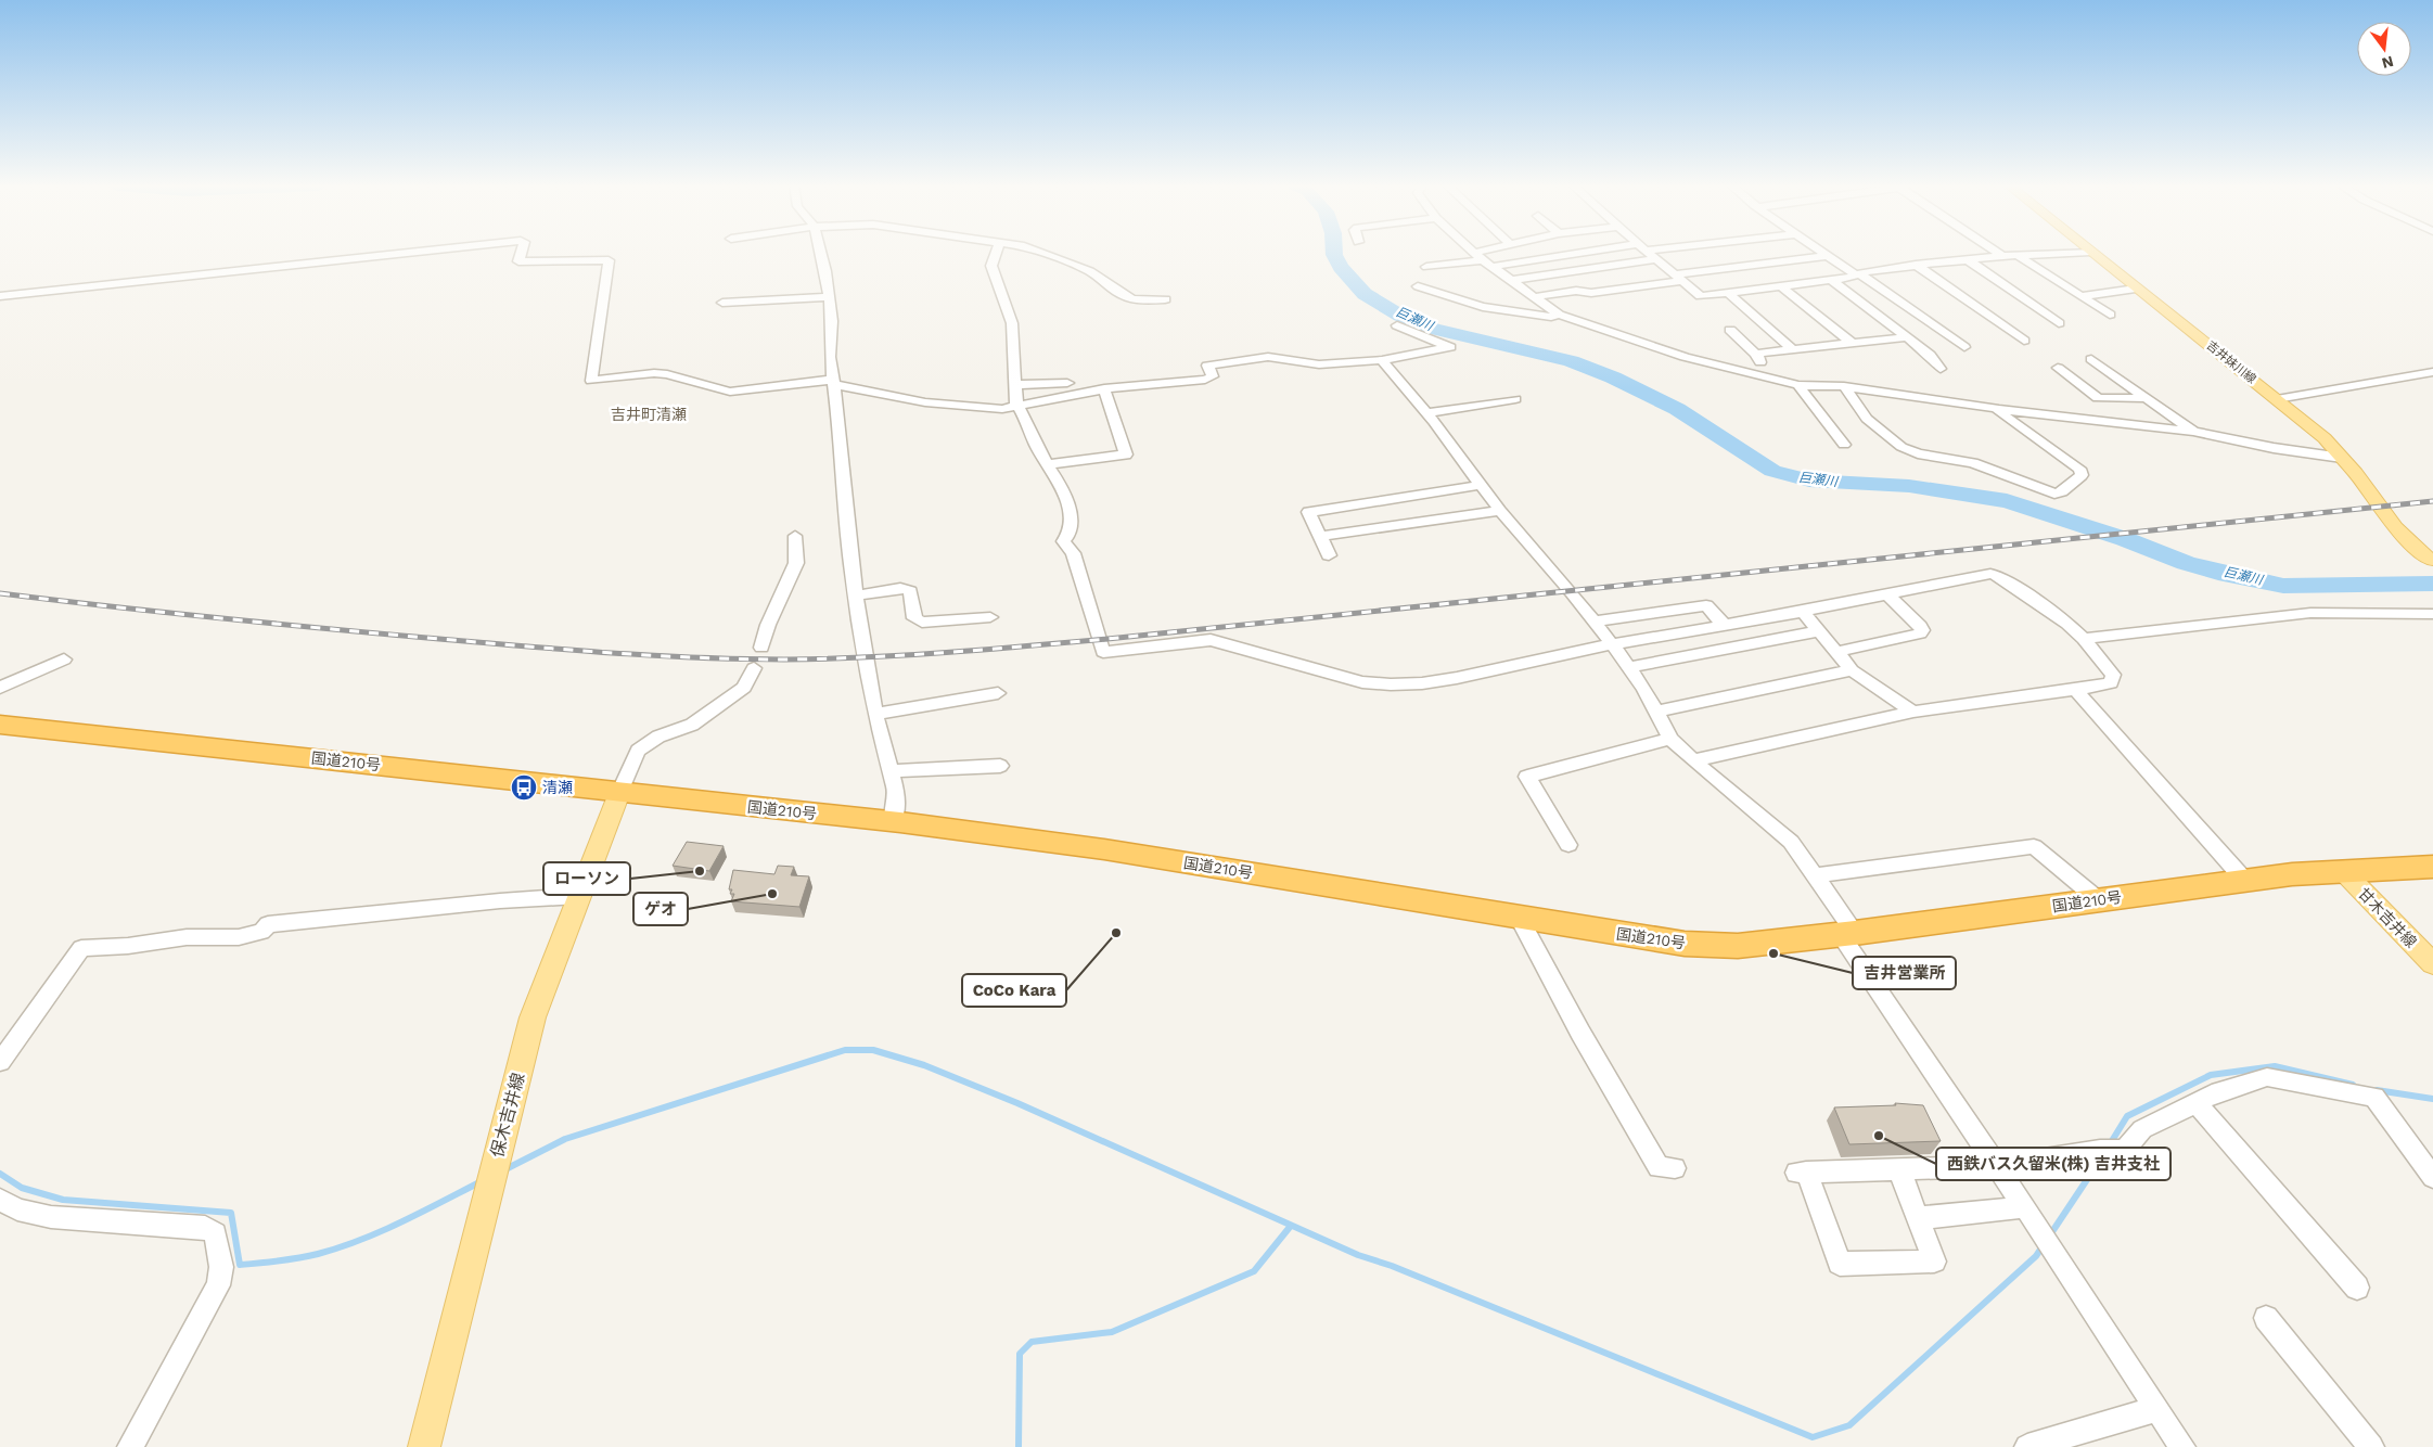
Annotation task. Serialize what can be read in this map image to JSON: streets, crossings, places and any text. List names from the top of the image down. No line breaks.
{"streets":{"highway":["国道210号"],"main road":["吉井妹川線","甘木吉井線","保木吉井線"]},"crossings":[["国道210号","甘木吉井線"],["国道210号","保木吉井線"]],"districts":["吉井町清瀬"],"water":["巨瀬川"],"places":{"bus stop":["清瀬"],"other":["ローソン","ゲオ","CoCo Kara","吉井営業所","西鉄バス久留米(株) 吉井支社"]},"north":"bottom"}
